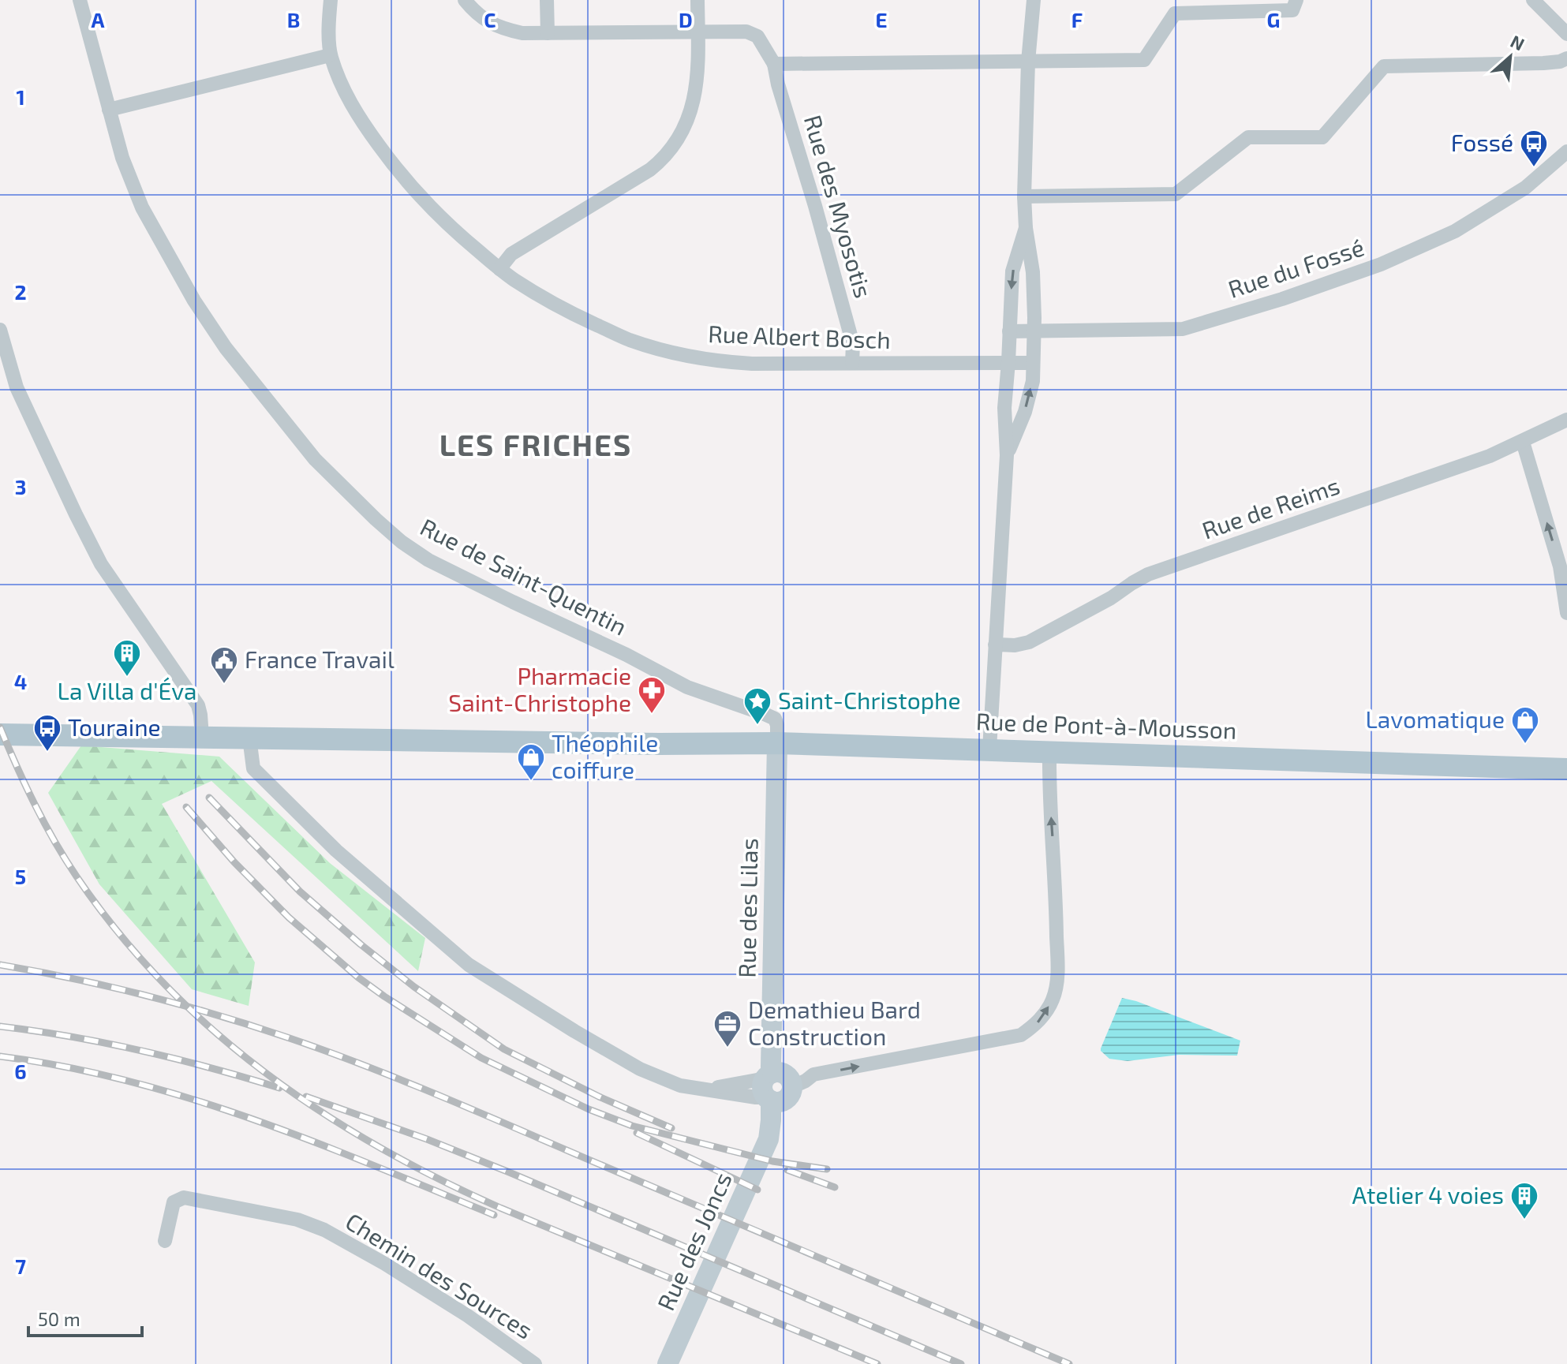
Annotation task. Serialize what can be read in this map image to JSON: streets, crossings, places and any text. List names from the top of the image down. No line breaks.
{"streets":{"main road":["Rue de Pont-à-Mousson"],"street":["Rue des Myosotis","Rue du Fossé","Rue Albert Bosch","Rue de Reims","Rue de Saint-Quentin","Rue des Lilas","Rue des Joncs","Chemin des Sources"]},"crossings":[["Rue des Myosotis","Rue Albert Bosch"],["Rue de Saint-Quentin","Rue de Pont-à-Mousson"],["Rue de Saint-Quentin","Rue des Lilas"],["Rue de Pont-à-Mousson","Rue des Lilas"],["Rue des Lilas","Rue des Joncs"]],"districts":["LES FRICHES"],"places":{"bus stop":["Fossé","Touraine"],"building":["La Villa d'Éva","Atelier 4 voies"],"public building":["France Travail"],"pharmacy":["Pharmacie Saint-Christophe"],"place":["Saint-Christophe"],"shop":["Lavomatique","Théophile coiffure"],"office":["Demathieu Bard Construction"]},"scale_bar":"50 m","north":"top right","grid":{"columns":["A","B","C","D","E","F","G"],"rows":["1","2","3","4","5","6","7"]}}
